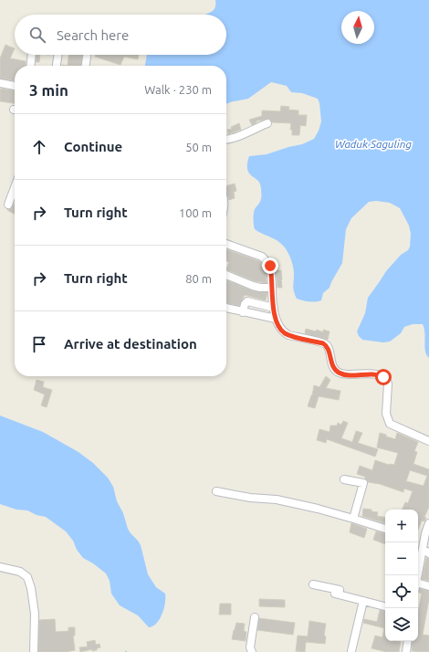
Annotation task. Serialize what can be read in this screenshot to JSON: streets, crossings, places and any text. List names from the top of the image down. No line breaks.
{"water":["Waduk Saguling"],"north":"top","page":{"search":"Search here","heading":["3 min","Walk · 230 m"],"list":[["Continue","50 m"],["Turn right","100 m"],["Turn right","80 m"],"Arrive at destination"],"map_buttons":["+","−"]}}
